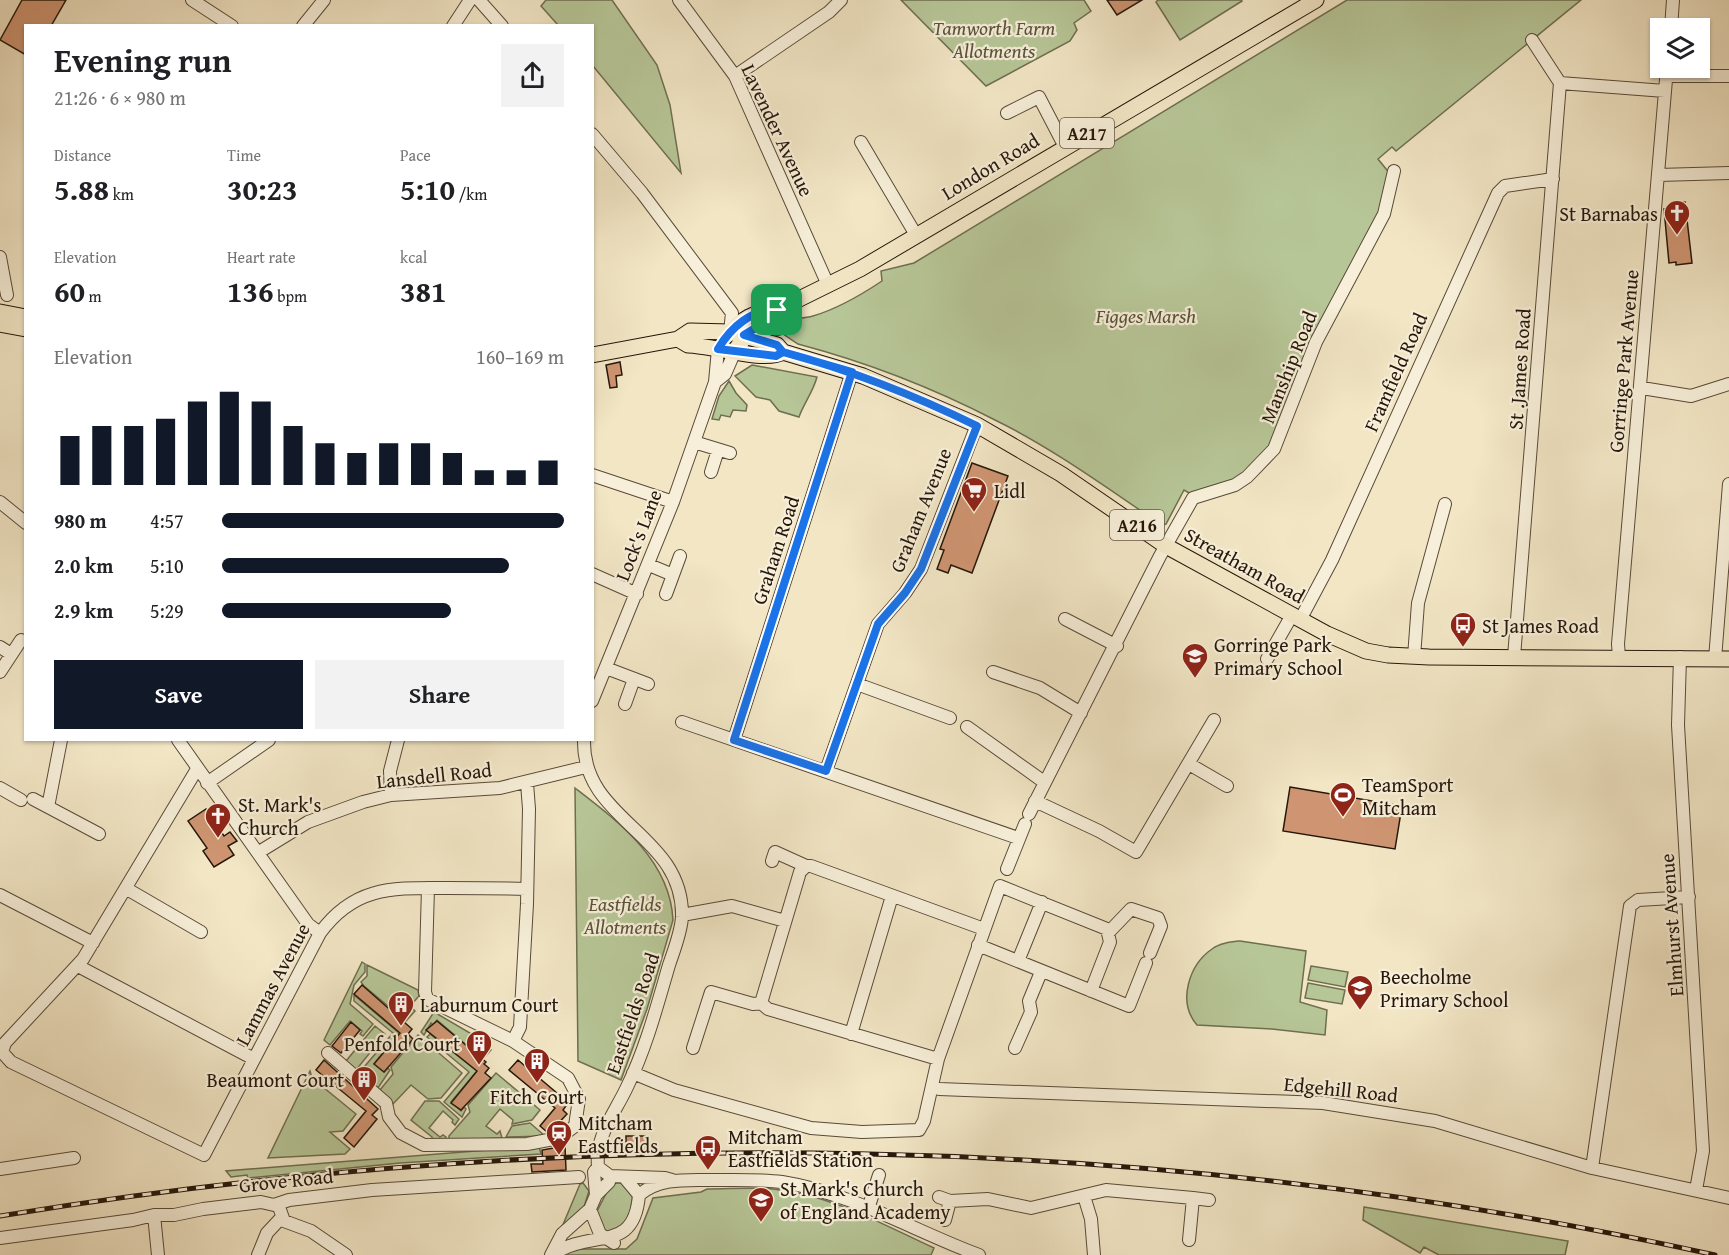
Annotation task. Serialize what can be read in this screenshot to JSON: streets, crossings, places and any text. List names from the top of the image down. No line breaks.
{"streets":{"main road":["A217","London Road","A216","Streatham Road"],"street":["Lavender Avenue","Gorringe Park Avenue","Manship Road","St .James Road","Framfield Road","Graham Avenue","Lock's Lane","Graham Road","Lansdell Road","Elmhurst Avenue","Lammas Avenue","Eastfields Road","Edgehill Road","Grove Road"]},"crossings":[["Lavender Avenue","London Road"],["London Road","Streatham Road"],["Gorringe Park Avenue","Streatham Road"],["Manship Road","Streatham Road"],["St .James Road","Framfield Road"],["St .James Road","Streatham Road"],["Framfield Road","Streatham Road"],["Graham Avenue","Streatham Road"],["Lock's Lane","Streatham Road"],["Graham Road","Streatham Road"],["Streatham Road","Elmhurst Avenue"],["Lansdell Road","Eastfields Road"],["Elmhurst Avenue","Edgehill Road"]],"parks":["Tamworth Farm Allotments","Figges Marsh","Eastfields Allotments"],"places":{"church":["St Barnabas","St. Mark's Church"],"supermarket":["Lidl"],"bus stop":["St James Road","Mitcham Eastfields Station"],"school or university":["Gorringe Park Primary School","Beecholme Primary School","St Mark's Church of England Academy"],"sports":["TeamSport Mitcham"],"building":["Laburnum Court","Penfold Court","Fitch Court","Beaumont Court"],"station":["Mitcham Eastfields"]},"page":{"heading":["Evening run","21:26 · 6 × 980 m"],"stats":[["Distance","5.88 km"],["Time","30:23"],["Pace","5:10 /km"],["Elevation","60 m"],["Heart rate","136 bpm"],["kcal","381"]],"chart":["Elevation","160–169 m"],"list":[{"name":"980 m","note":"4:57"},{"name":"2.0 km","note":"5:10"},{"name":"2.9 km","note":"5:29"}],"buttons":["Save","Share"]}}
